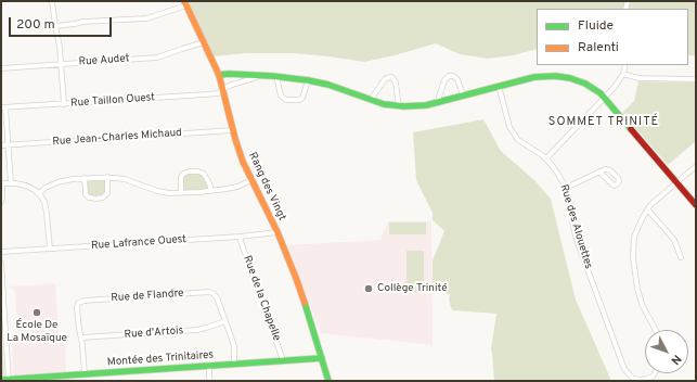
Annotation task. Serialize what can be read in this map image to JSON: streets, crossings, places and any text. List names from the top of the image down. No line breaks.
{"streets":{"street":["Rue Audet","Rue Taillon Ouest","Rue Jean-Charles Michaud","Rang des Vingt","Rue des Alouettes","Rue Lafrance Ouest","Rue de Flandre","Rue de la Chapelle","Rue d'Artois","Montée des Trinitaires"]},"crossings":[["Rue Audet","Rang des Vingt"],["Rue Taillon Ouest","Rang des Vingt"],["Rue Jean-Charles Michaud","Rang des Vingt"],["Rang des Vingt","Rue Lafrance Ouest"],["Rang des Vingt","Montée des Trinitaires"],["Rue Lafrance Ouest","Rue de la Chapelle"],["Rue de Flandre","Rue d'Artois"],["Rue de Flandre","Montée des Trinitaires"],["Rue de la Chapelle","Montée des Trinitaires"]],"districts":["SOMMET TRINITÉ"],"places":["Collège Trinité","École De La Mosaïque"],"legend":["Fluide","Ralenti"],"scale_bar":"200 m","north":"bottom right"}
